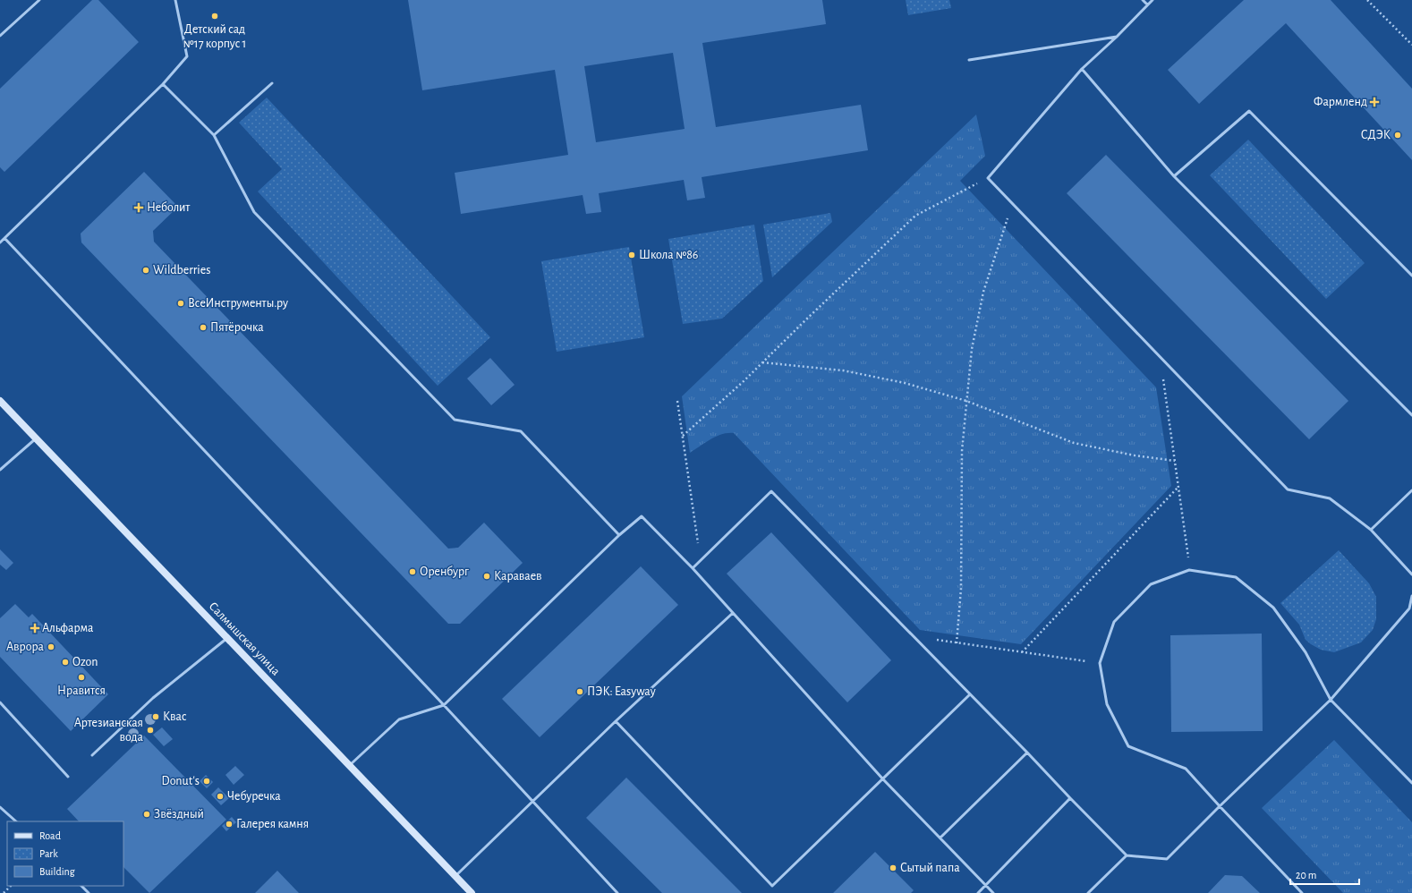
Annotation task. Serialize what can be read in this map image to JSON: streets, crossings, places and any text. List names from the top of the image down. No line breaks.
{"streets":{"main road":["Салмышская улица"]},"places":{"other":["Детский сад №17 корпус 1","СДЭК","Школа №86","Wildberries","ВсеИнструменты.ру","Пятёрочка","Оренбург","Караваев","Аврора","Ozon","Нравится","ПЭК: Easyway","Квас","Артезианская вода","Donut's","Чебуречка","Звёздный","Галерея камня","Сытый папа"],"health":["Фармленд","Неболит","Альфарма"]},"legend":["Road","Park","Building"],"scale_bar":"20 m"}
